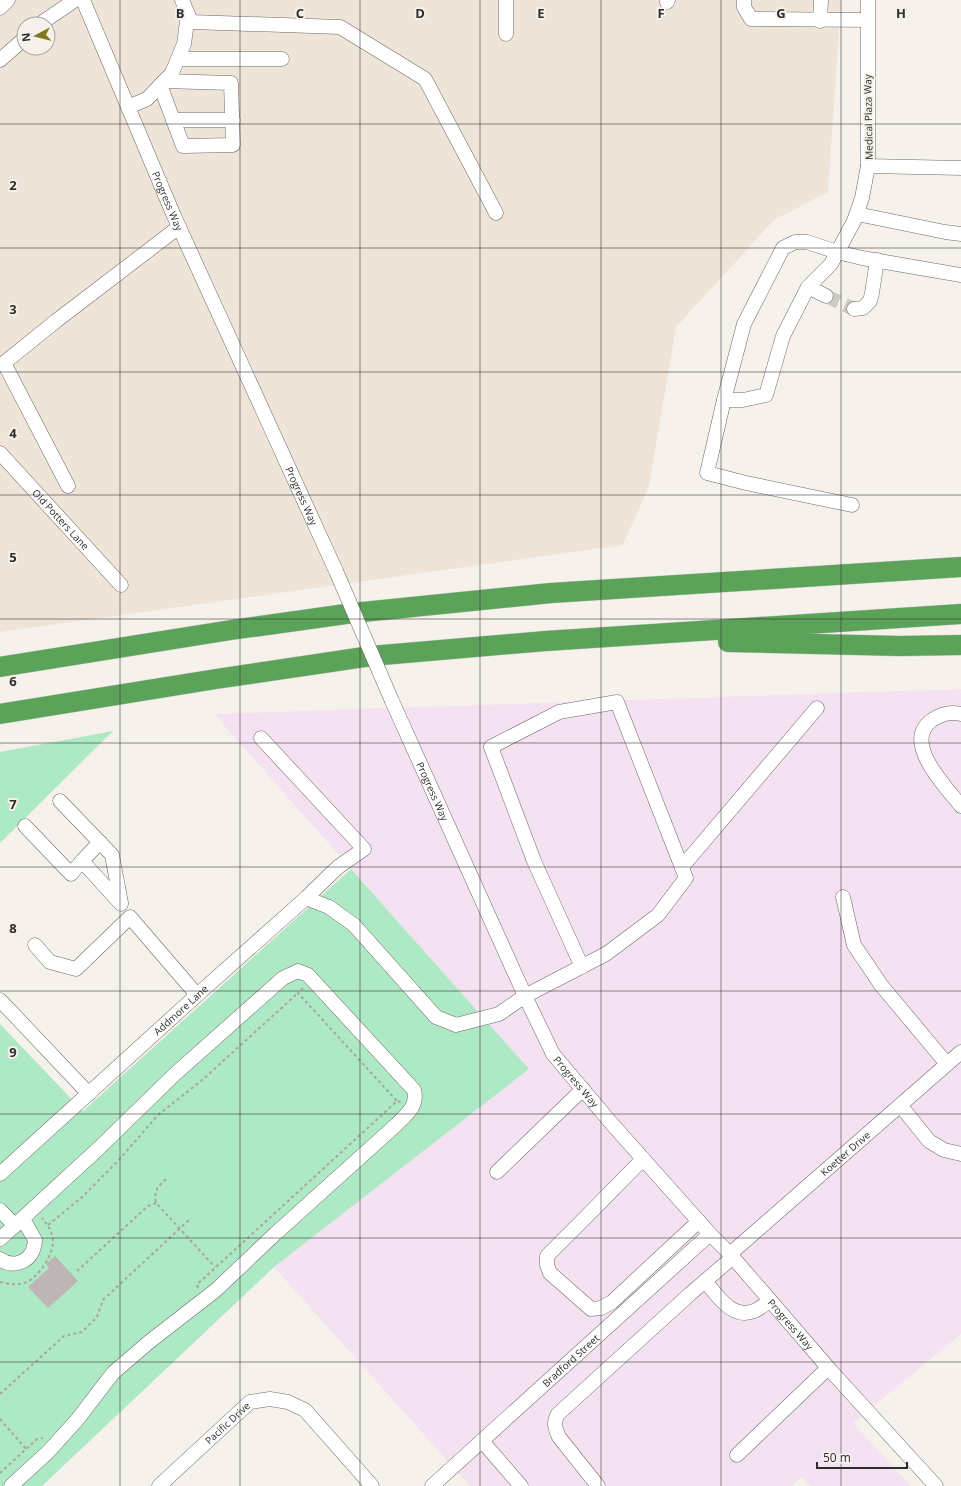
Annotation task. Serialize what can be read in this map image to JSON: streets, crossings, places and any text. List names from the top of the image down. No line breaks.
{"streets":{"street":["Medical Plaza Way","Progress Way","Old Potters Lane","Addmore Lane","Koetter Drive","Bradford Street","Pacific Drive"]},"crossings":[["Progress Way","Koetter Drive"],["Progress Way","Bradford Street"]],"scale_bar":"50 m","north":"left","grid":{"columns":["B","C","D","E","F","G","H"],"rows":["2","3","4","5","6","7","8","9"]}}
